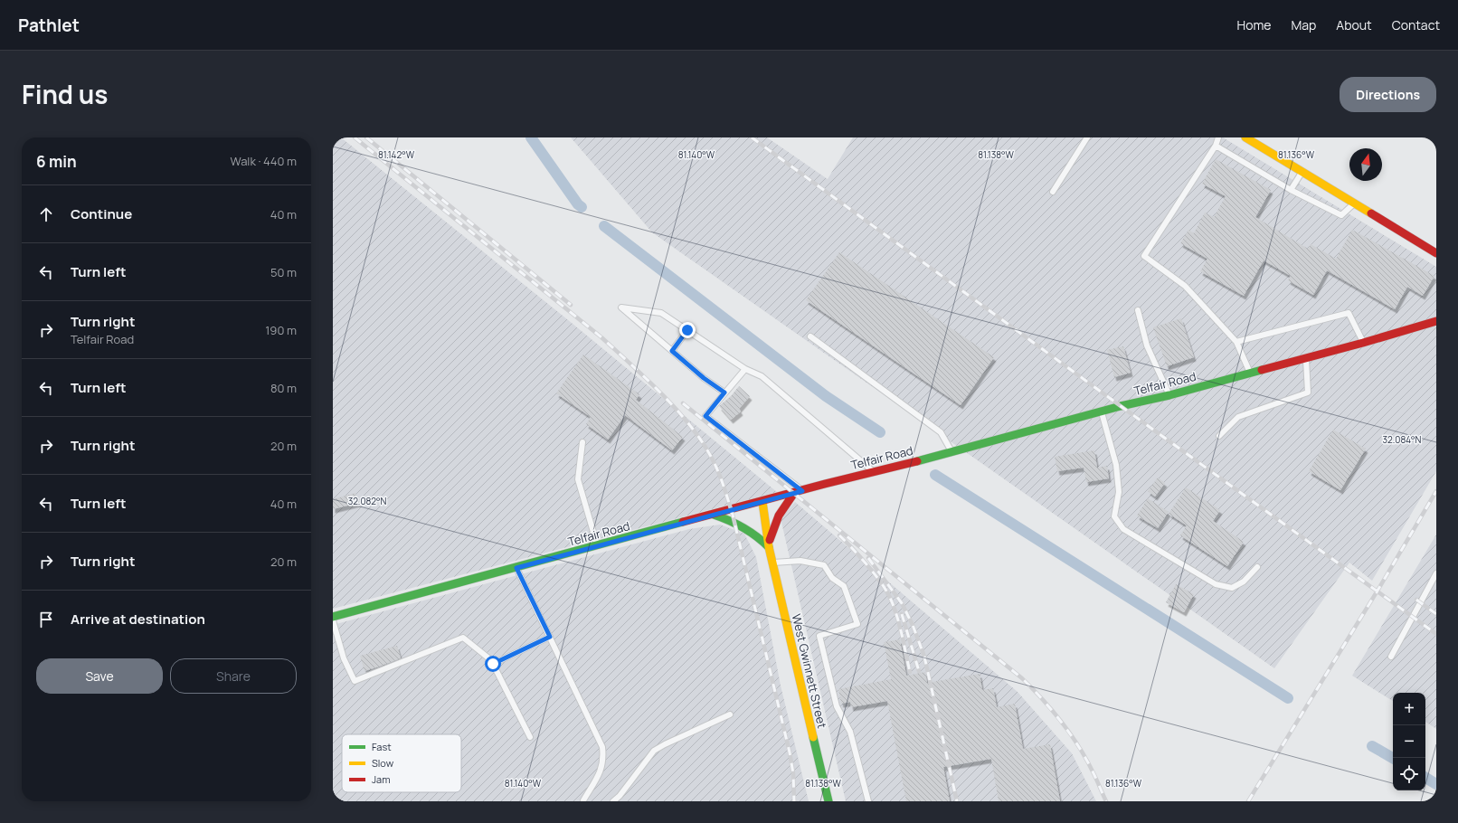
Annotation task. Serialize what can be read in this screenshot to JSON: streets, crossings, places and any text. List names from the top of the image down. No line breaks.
{"streets":{"street":["Telfair Road","West Gwinnett Street"]},"crossings":[["Telfair Road","West Gwinnett Street"]],"legend":["Fast","Slow","Jam"],"north":"top","page":{"header":"Pathlet","nav":["Home","Map","About","Contact"],"title":"Find us","buttons":["Directions",["Save","Share"]],"heading":["6 min","Walk · 440 m"],"list":[["Continue","40 m"],["Turn left","50 m"],["Turn right","Telfair Road","190 m"],["Turn left","80 m"],["Turn right","20 m"],["Turn left","40 m"],["Turn right","20 m"],"Arrive at destination"],"map_buttons":["+","−"]},"coordinates":["81.142°W","81.140°W","81.138°W","81.136°W","32.084°N","32.082°N"]}
